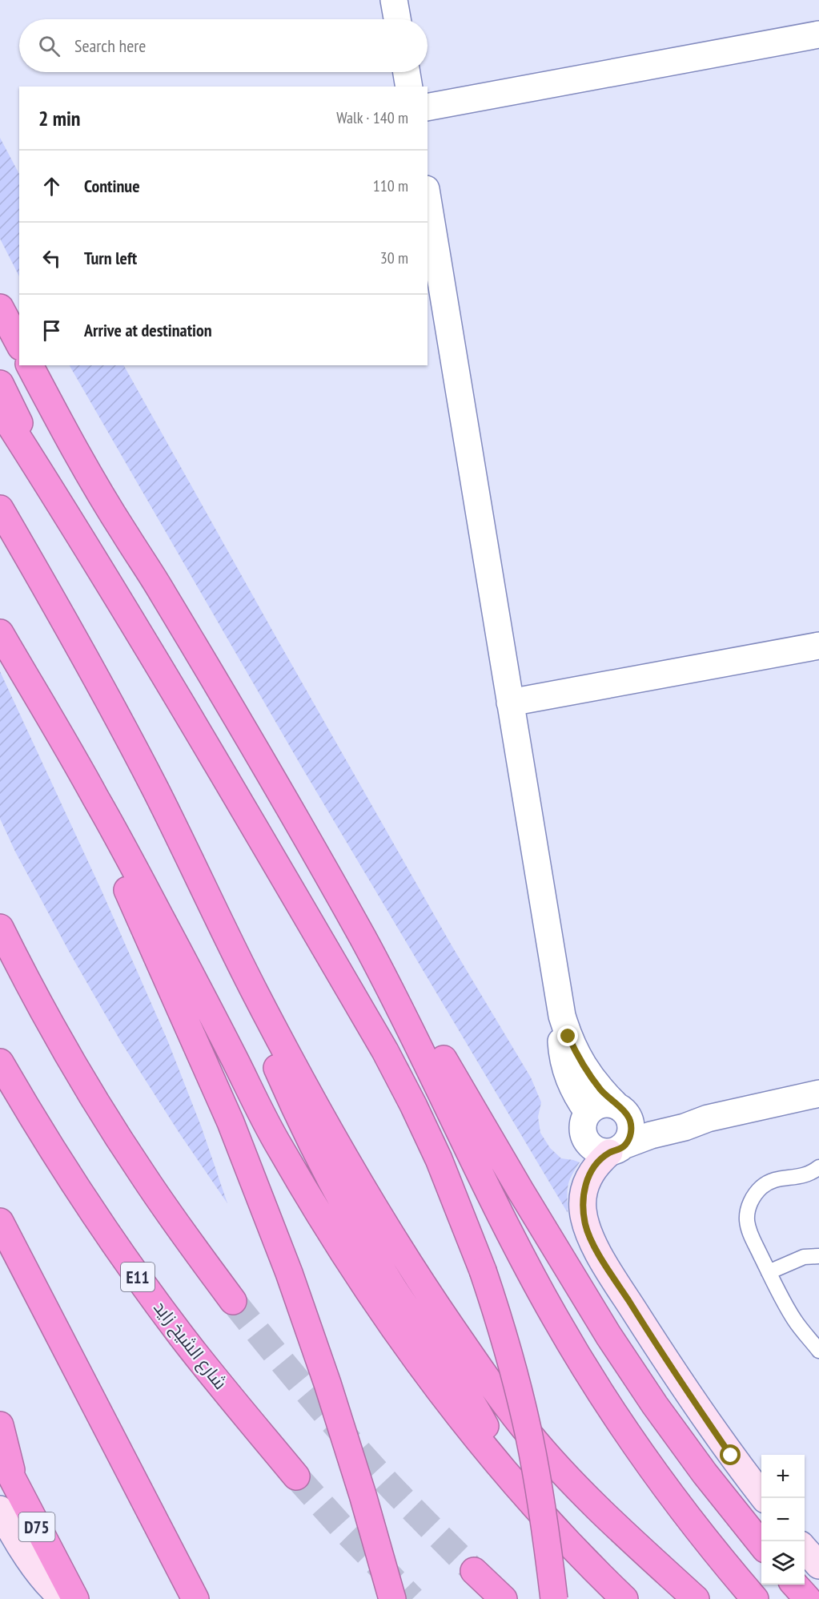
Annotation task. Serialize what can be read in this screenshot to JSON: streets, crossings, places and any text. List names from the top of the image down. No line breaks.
{"streets":{"highway":["E11","شارع الشيخ زايد","D75"]},"page":{"search":"Search here","heading":["2 min","Walk · 140 m"],"list":[["Continue","110 m"],["Turn left","30 m"],"Arrive at destination"],"map_buttons":["+","−"]}}
